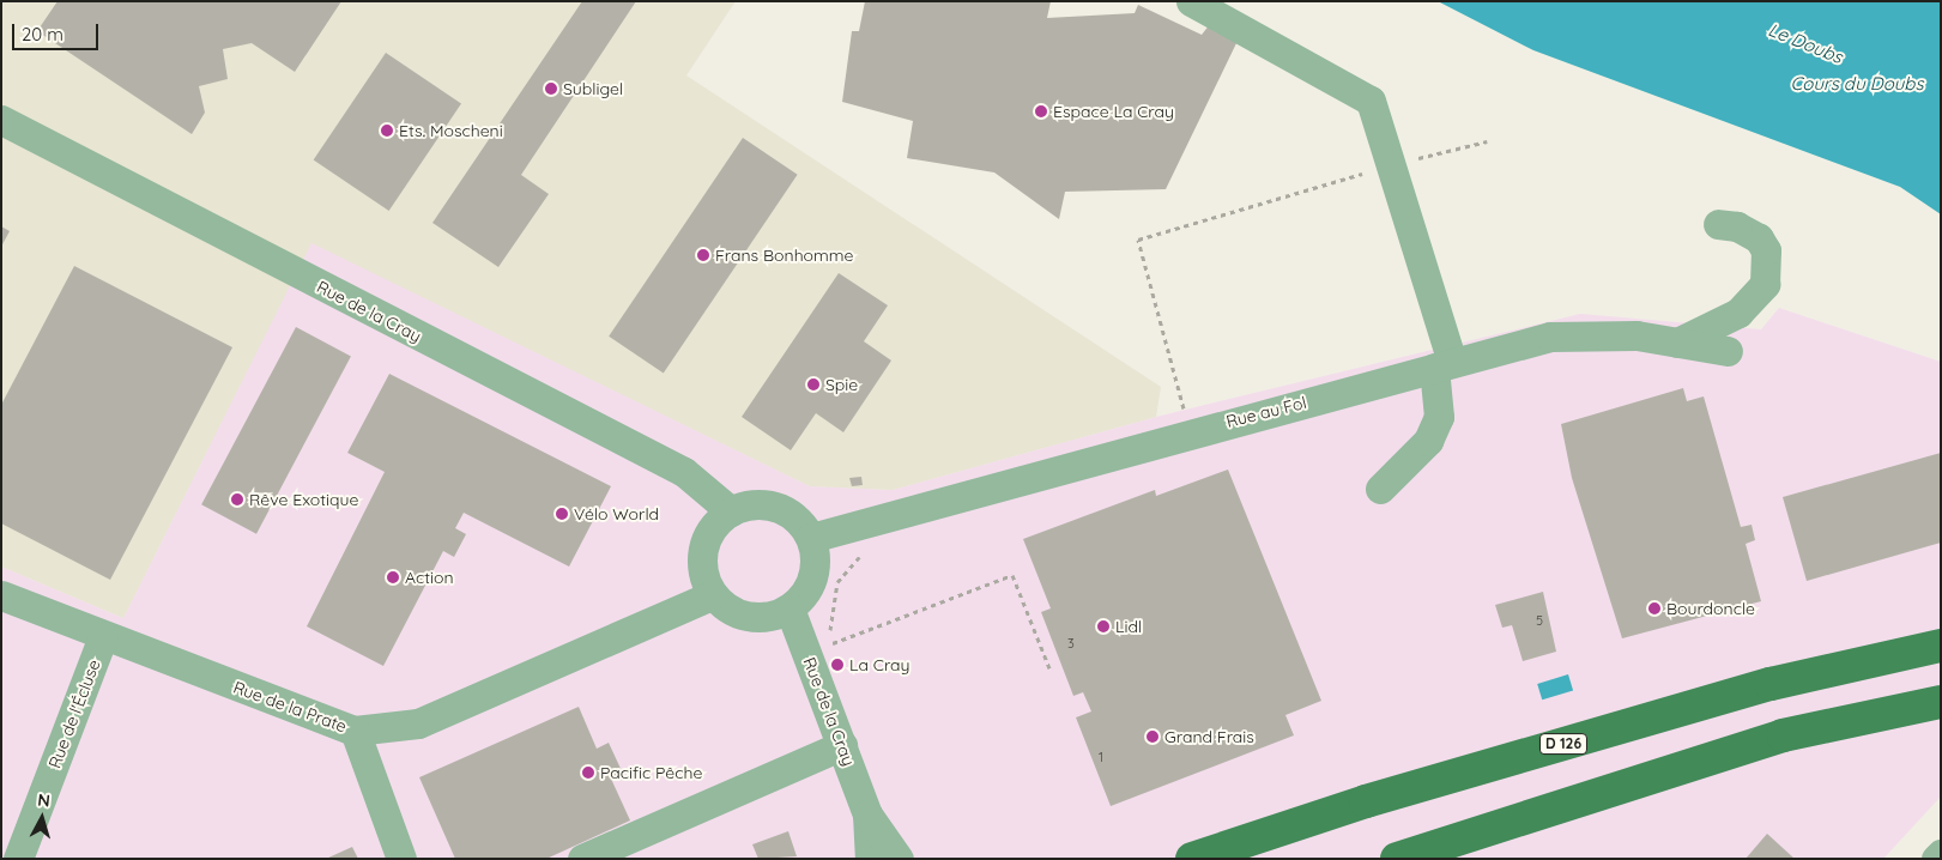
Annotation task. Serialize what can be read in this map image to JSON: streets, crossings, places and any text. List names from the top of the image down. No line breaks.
{"streets":{"main road":["D 126"],"street":["Rue de la Cray","Rue au Fol","Rue de la Prate","Rue de l'Écluse"]},"crossings":[["Rue de la Cray","Rue au Fol"],["Rue de la Cray","Rue de la Prate"],["Rue au Fol","Rue de la Prate"],["Rue de la Prate","Rue de l'Écluse"]],"water":["Le Doubs","Cours du Doubs"],"places":["Subligel","Espace La Cray","Ets. Moscheni","Frans Bonhomme","Spie","Rêve Exotique","Vélo World","Action","Bourdoncle","Lidl","La Cray","Grand Frais","Pacific Pêche"],"house_numbers":["5","3","1"],"scale_bar":"20 m","north":"top"}
